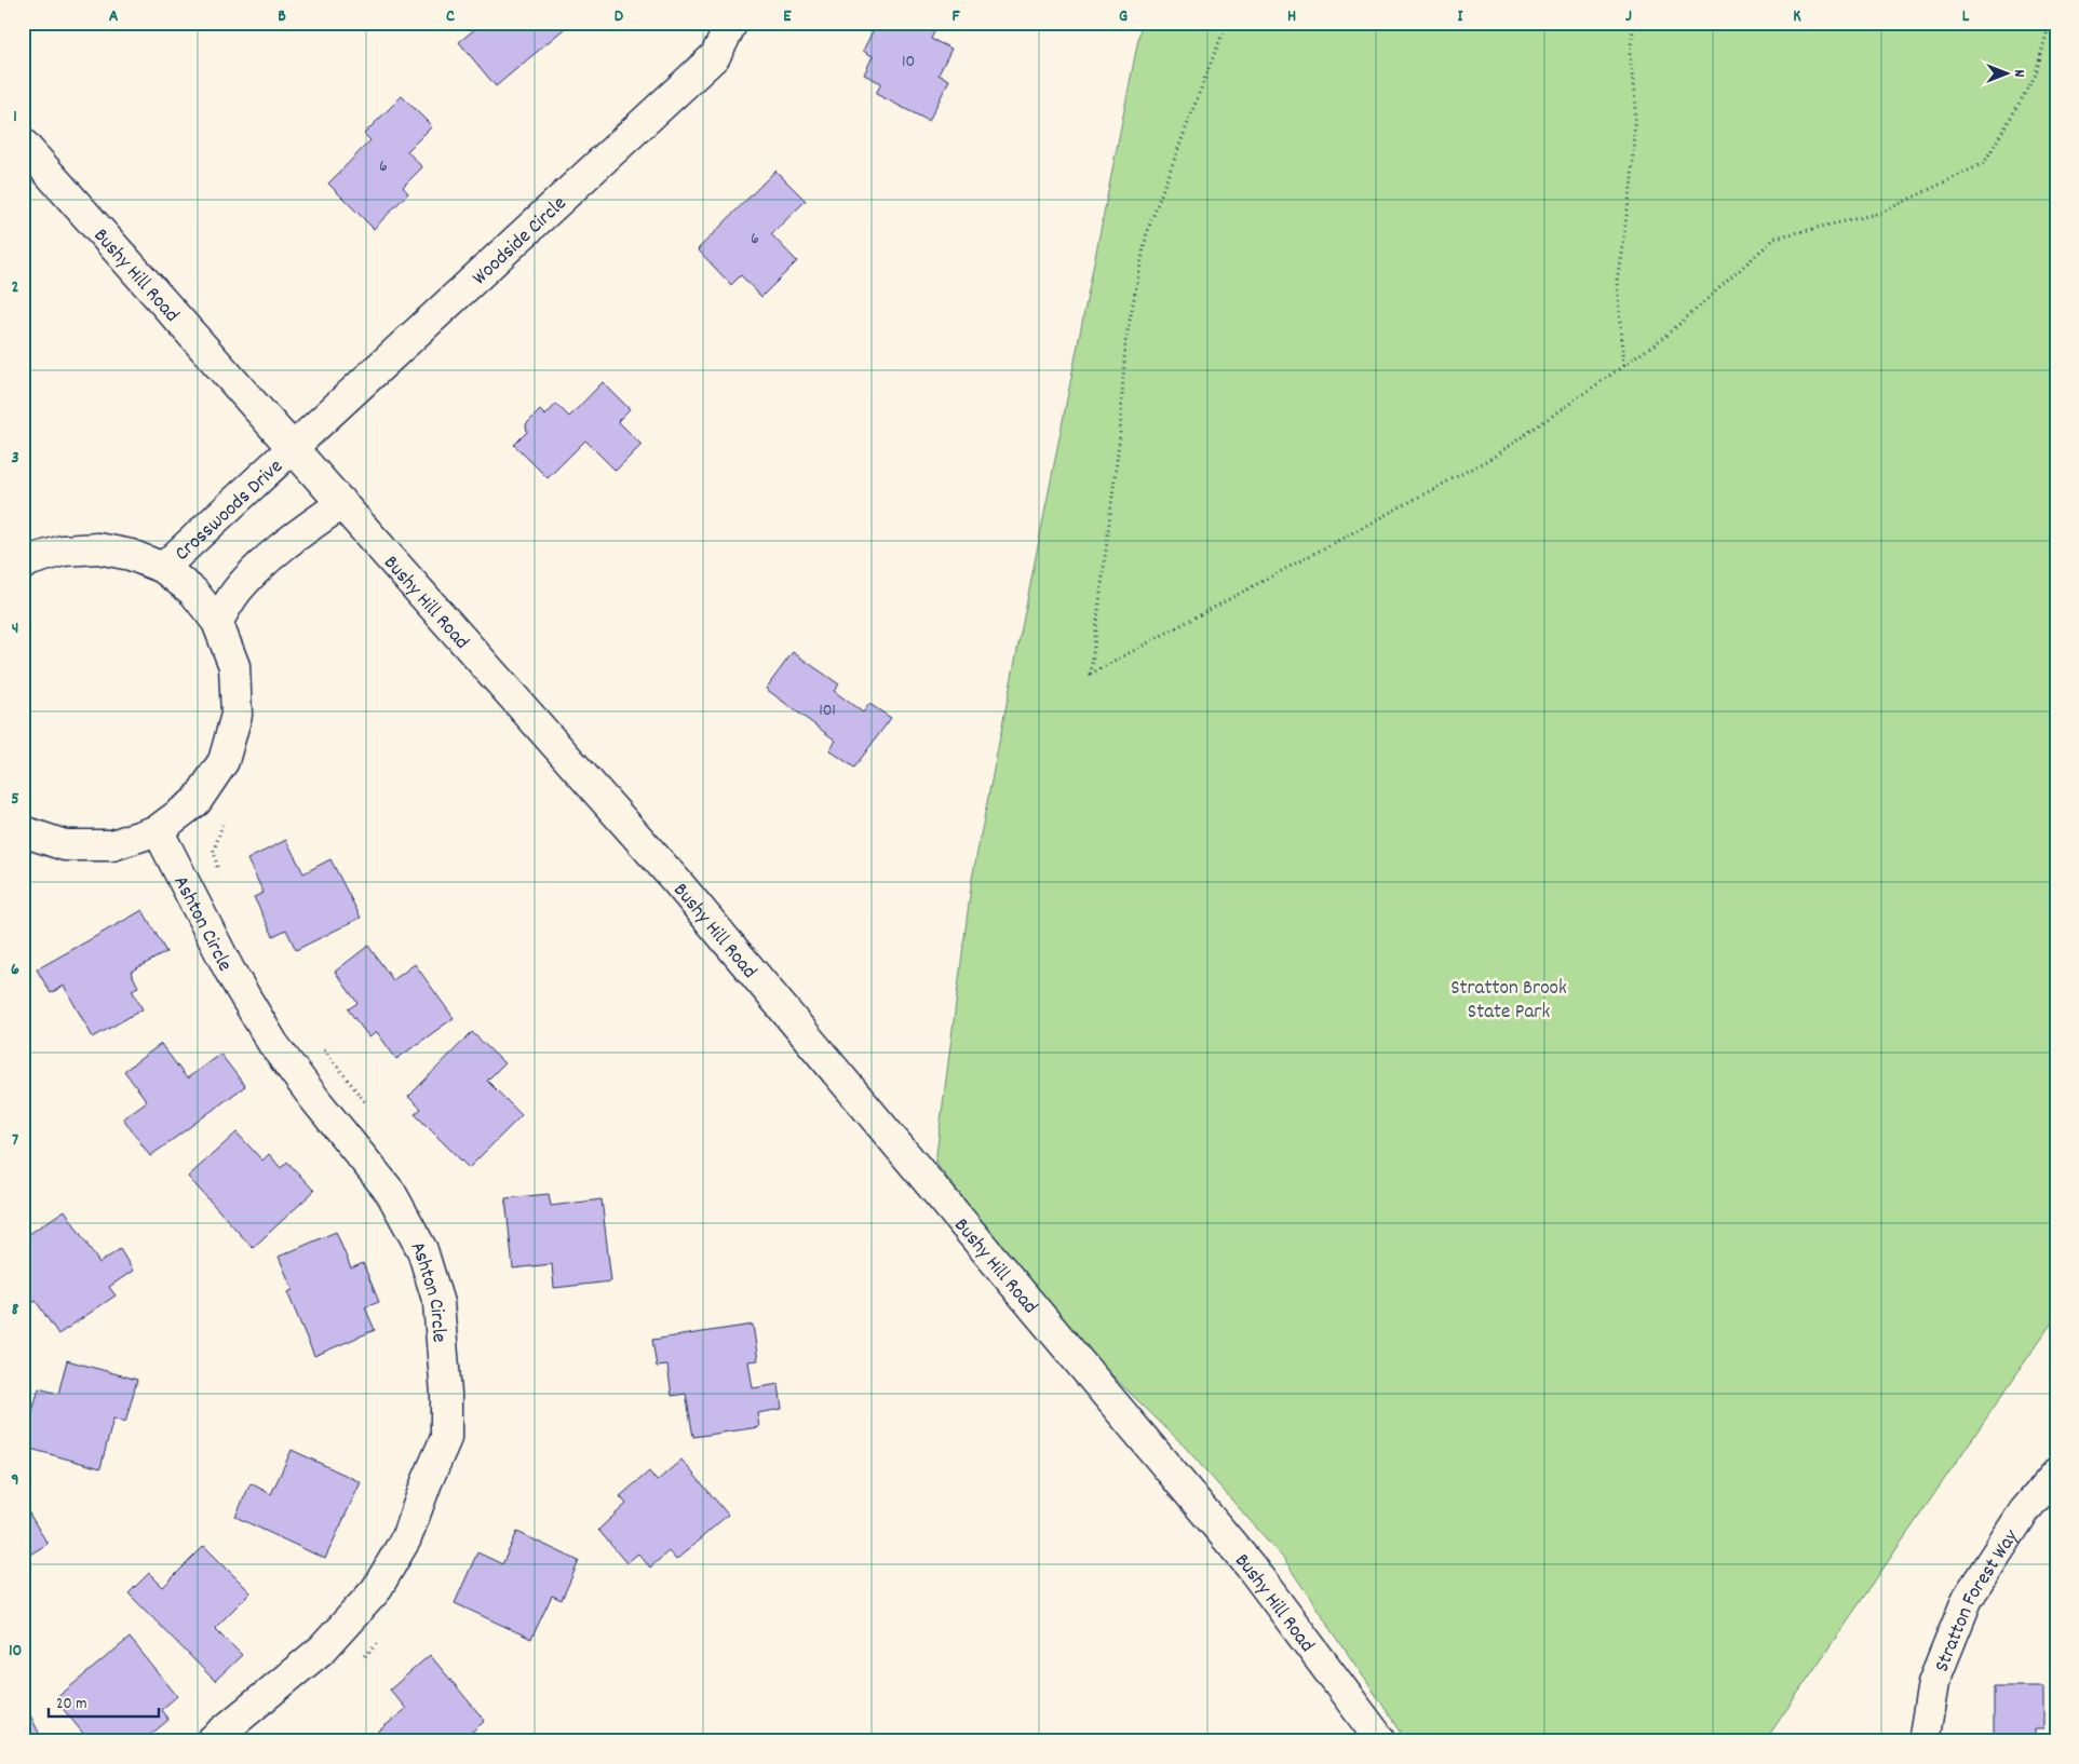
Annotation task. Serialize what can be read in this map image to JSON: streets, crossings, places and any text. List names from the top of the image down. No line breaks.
{"streets":{"street":["Woodside Circle","Bushy Hill Road","Crosswoods Drive","Ashton Circle","Stratton Forest Way"]},"crossings":[["Woodside Circle","Bushy Hill Road"],["Woodside Circle","Crosswoods Drive"],["Bushy Hill Road","Crosswoods Drive"],["Crosswoods Drive","Ashton Circle"]],"parks":["Stratton Brook State Park"],"house_numbers":["10","6","6","101"],"scale_bar":"20 m","north":"right","grid":{"columns":["A","B","C","D","E","F","G","H","I","J","K","L"],"rows":["1","2","3","4","5","6","7","8","9","10"]}}
